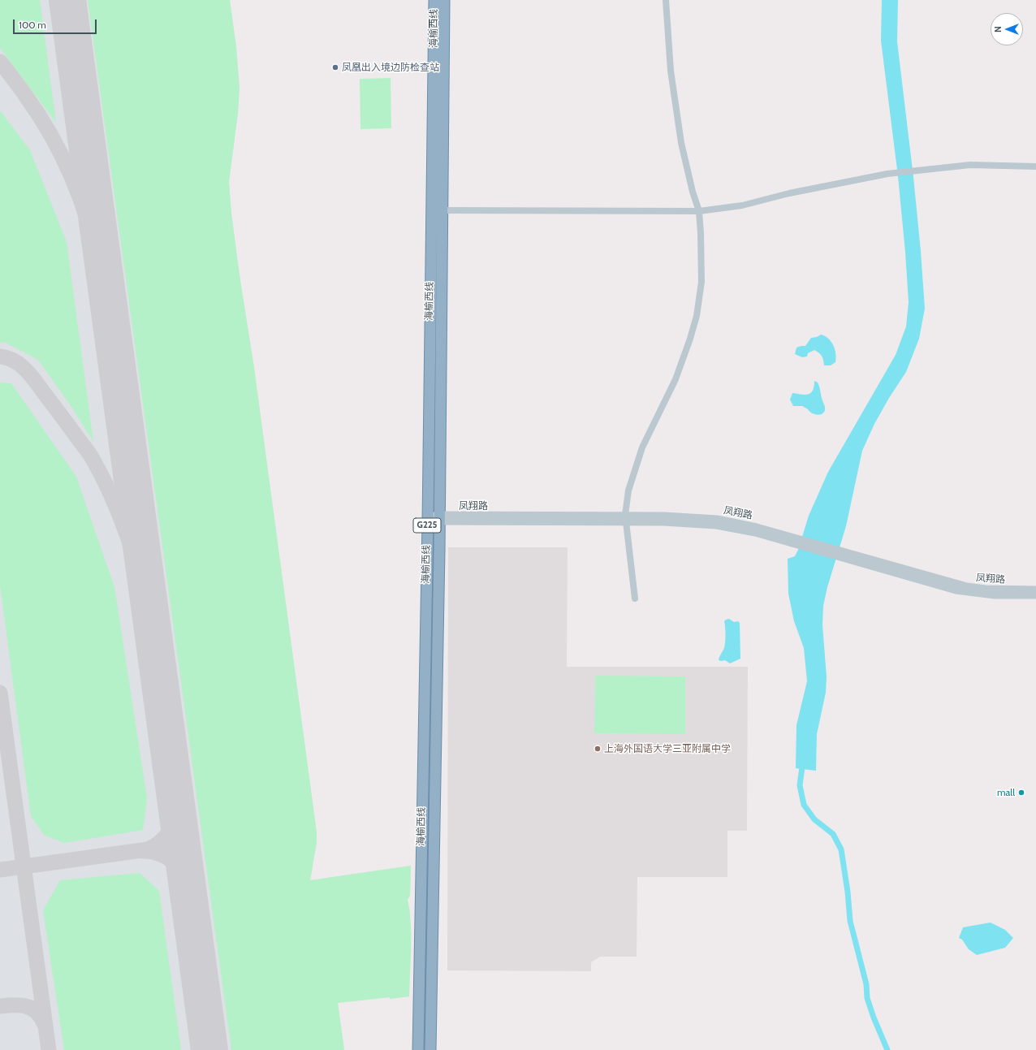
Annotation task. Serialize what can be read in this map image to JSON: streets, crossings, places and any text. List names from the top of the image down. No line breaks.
{"streets":{"highway":["海榆西线","G225"],"street":["凤翔路"]},"crossings":[["海榆西线","凤翔路"]],"places":["凤凰出入境边防检查站","上海外国语大学三亚附属中学","mall"],"scale_bar":"100 m","north":"left"}
